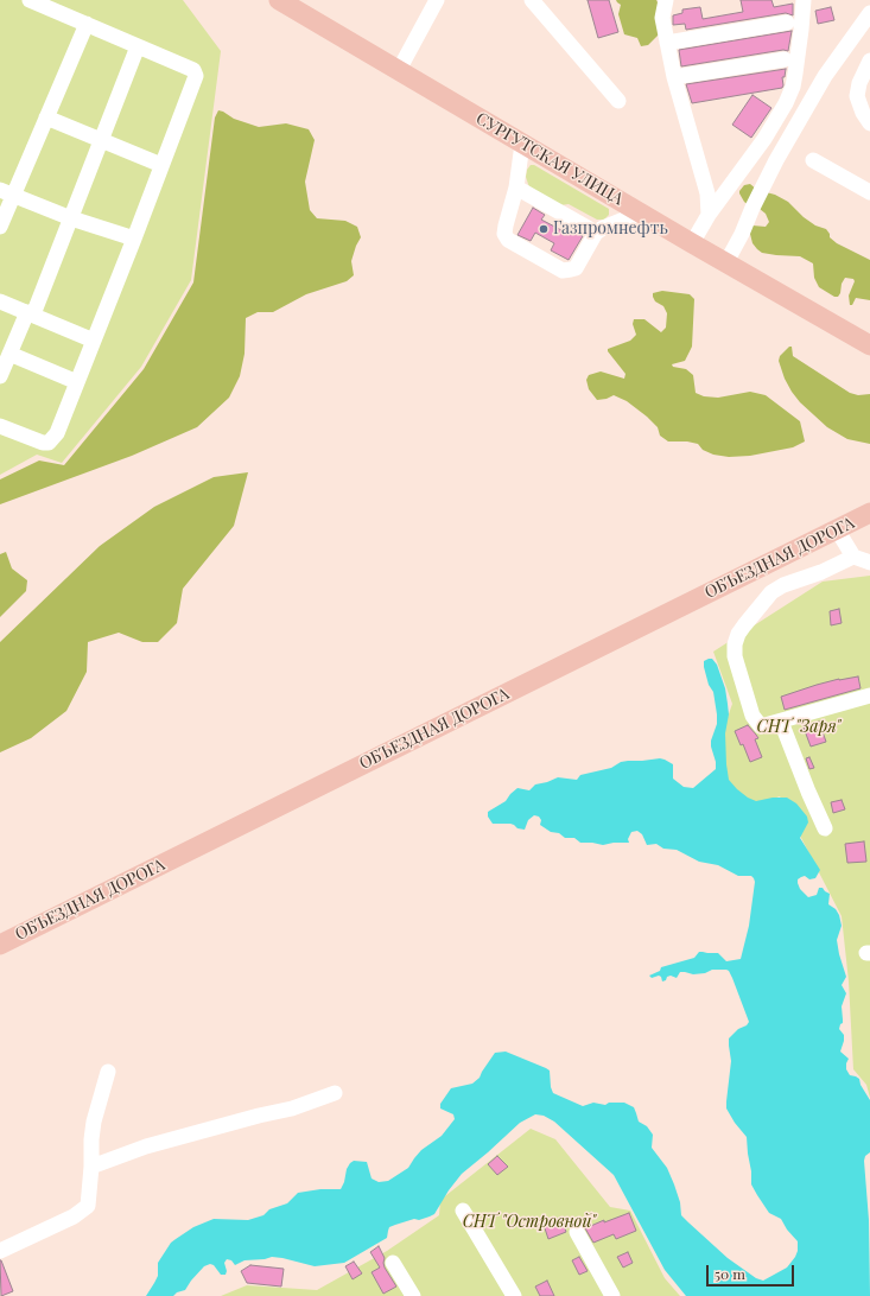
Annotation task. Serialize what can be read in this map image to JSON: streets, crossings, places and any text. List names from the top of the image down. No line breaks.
{"streets":{"main road":["СУРГУТСКАЯ УЛИЦА","ОБЪЕЗДНАЯ ДОРОГА"]},"parks":["СНТ \"Заря\"","СНТ \"Островной\""],"places":["Газпромнефть"],"scale_bar":"50 m"}
